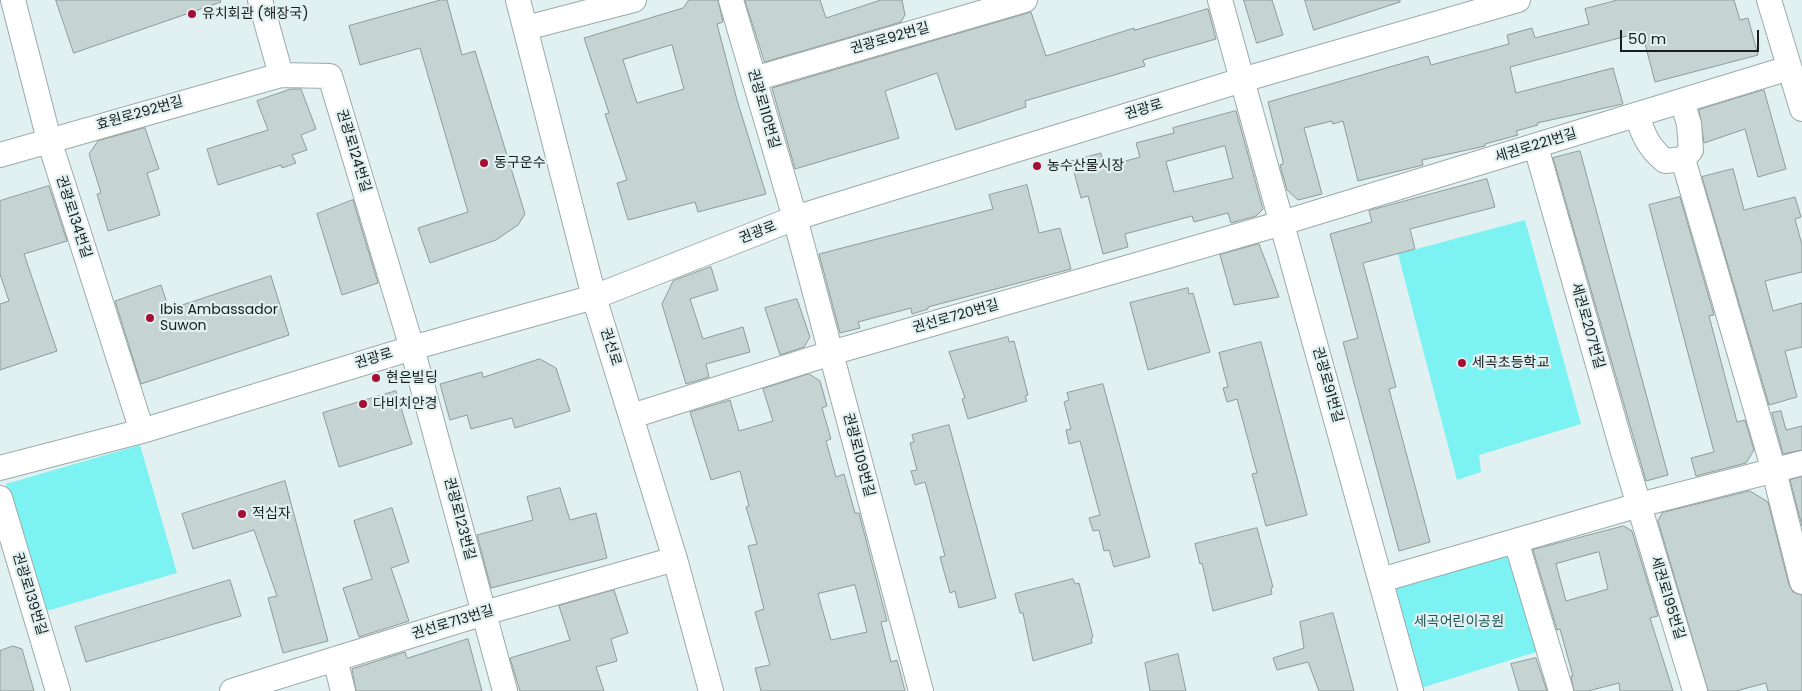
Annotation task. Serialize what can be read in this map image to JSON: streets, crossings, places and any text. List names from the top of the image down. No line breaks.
{"streets":{"street":["권광로92번길","권광로110번길","권광로","효원로292번길","세권로221번길","권광로124번길","권광로134번길","권선로720번길","세권로207번길","권선로","권광로91번길","권광로109번길","권광로123번길","권광로139번길","세권로195번길","권선로713번길"]},"crossings":[["권광로92번길","권광로110번길"],["권광로110번길","권광로"],["권광로110번길","권광로109번길"],["권광로","권광로124번길"],["권광로","권광로134번길"],["권광로","권선로"],["권광로","권광로91번길"],["권광로","권광로109번길"],["권광로","권광로123번길"],["효원로292번길","권광로124번길"],["효원로292번길","권광로134번길"],["세권로221번길","권선로720번길"],["세권로221번길","세권로207번길"],["세권로221번길","권광로91번길"],["권광로124번길","권광로123번길"],["권선로720번길","권선로"],["권선로720번길","권광로91번길"],["권선로720번길","권광로109번길"],["세권로207번길","세권로195번길"],["권선로","권선로713번길"],["권광로123번길","권선로713번길"]],"parks":["세곡어린이공원"],"places":["유치회관 (해장국)","동구운수","농수산물시장","Ibis Ambassador Suwon","세곡초등학교","현은빌딩","다비치안경","적십자"],"scale_bar":"50 m"}
